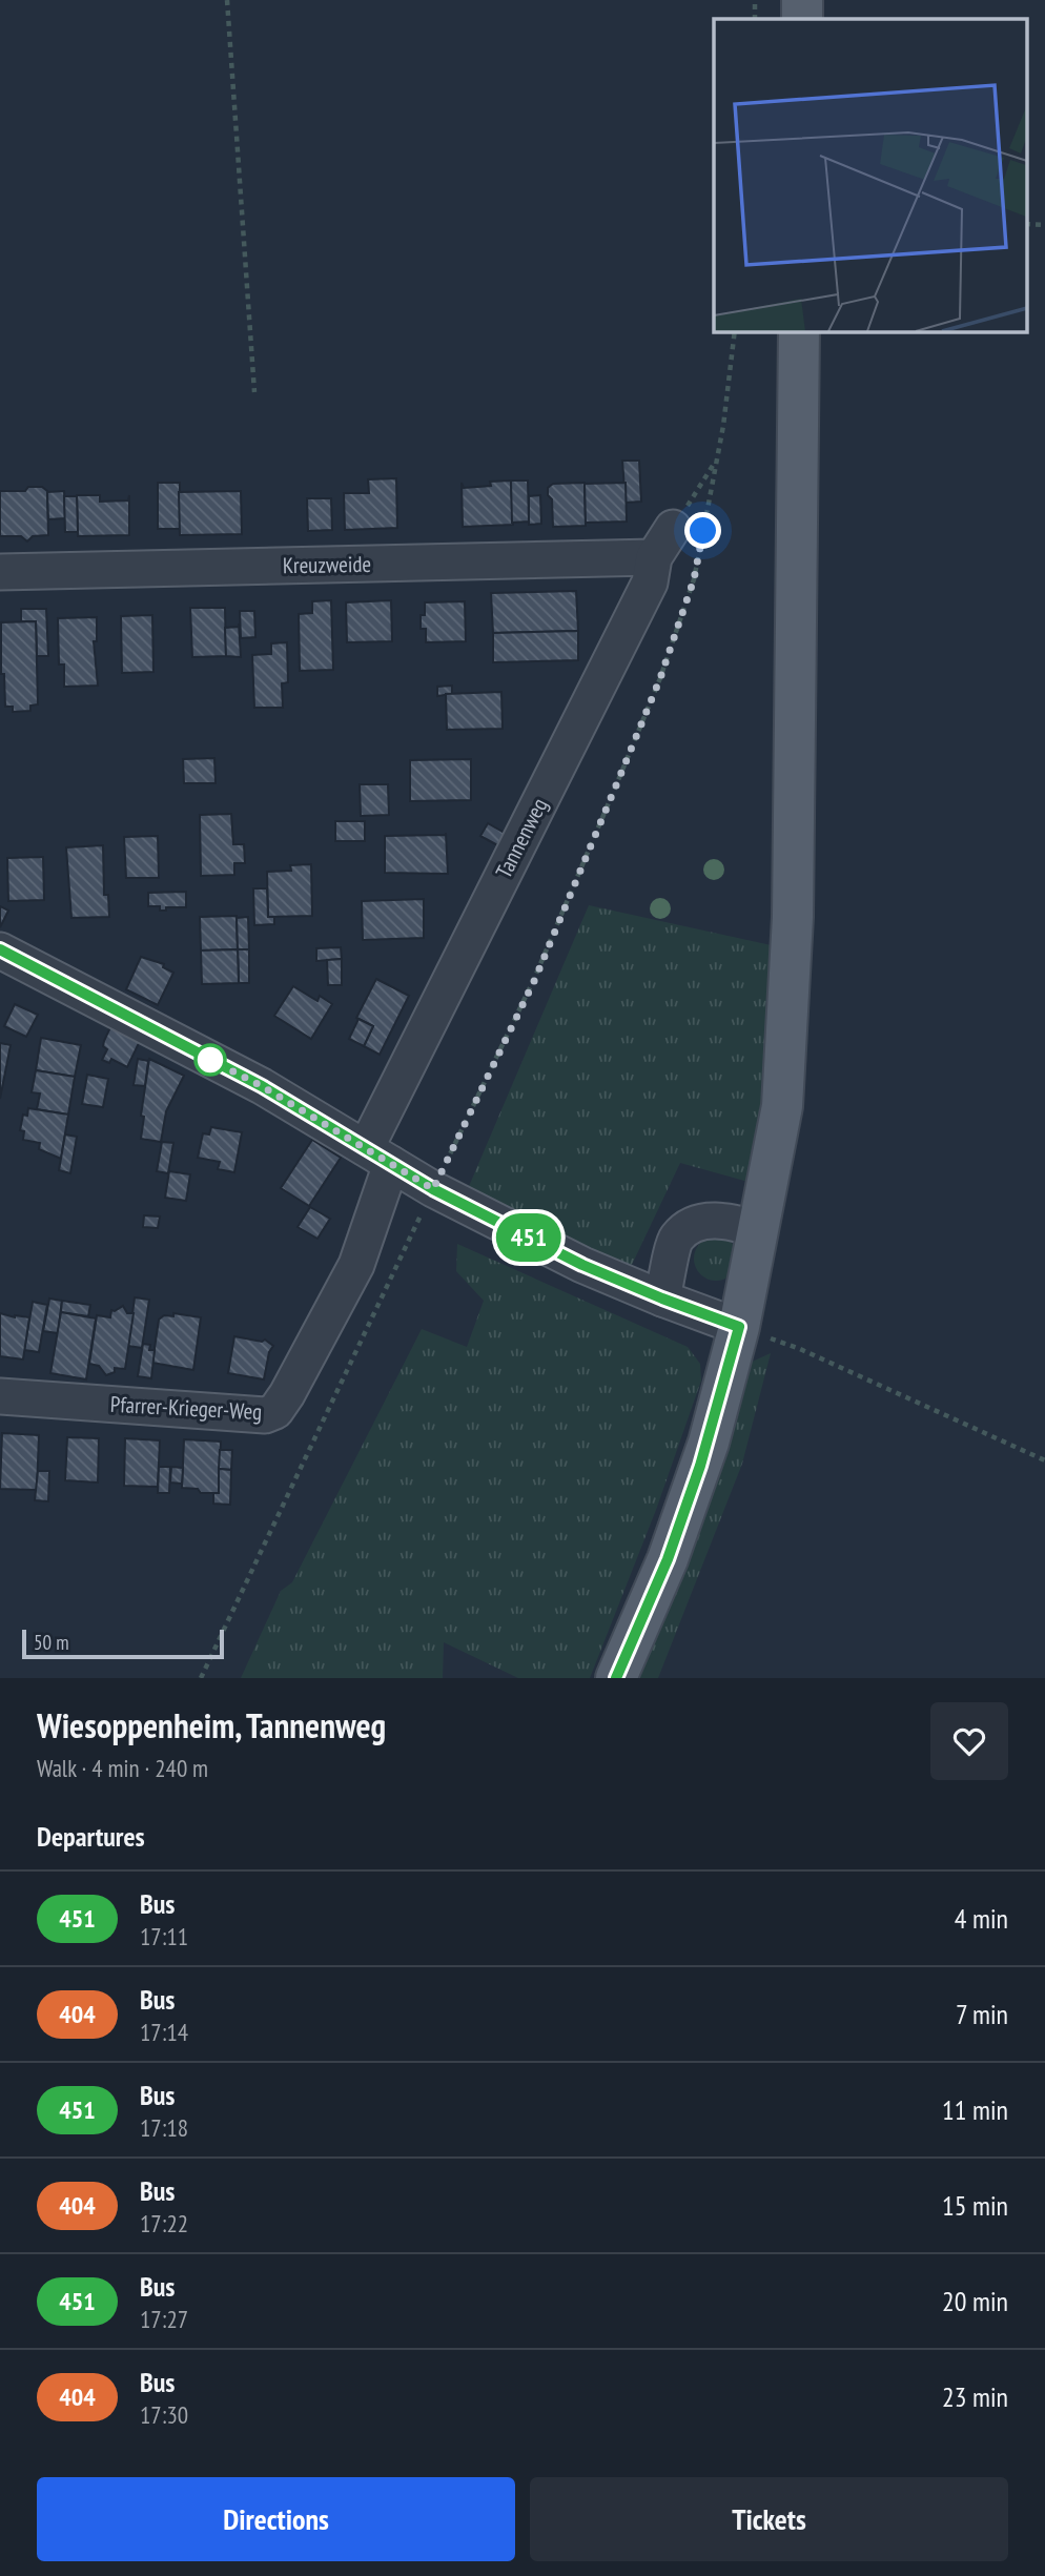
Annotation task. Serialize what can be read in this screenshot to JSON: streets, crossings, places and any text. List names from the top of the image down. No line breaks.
{"streets":{"street":["Kreuzweide","Tannenweg","Pfarrer-Krieger-Weg"]},"crossings":[["Kreuzweide","Tannenweg"],["Tannenweg","Pfarrer-Krieger-Weg"]],"lines":["bus line 451"],"scale_bar":"50 m","page":{"on_map":"451","scale":"50 m","heading":[["Wiesoppenheim, Tannenweg","Walk · 4 min · 240 m"],"Departures"],"list":[{"mark":"451","name":"Bus","note":"17:11","value":"4 min"},{"mark":"404","name":"Bus","note":"17:14","value":"7 min"},{"mark":"451","name":"Bus","note":"17:18","value":"11 min"},{"mark":"404","name":"Bus","note":"17:22","value":"15 min"},{"mark":"451","name":"Bus","note":"17:27","value":"20 min"},{"mark":"404","name":"Bus","note":"17:30","value":"23 min"}],"buttons":["Directions","Tickets"]}}
